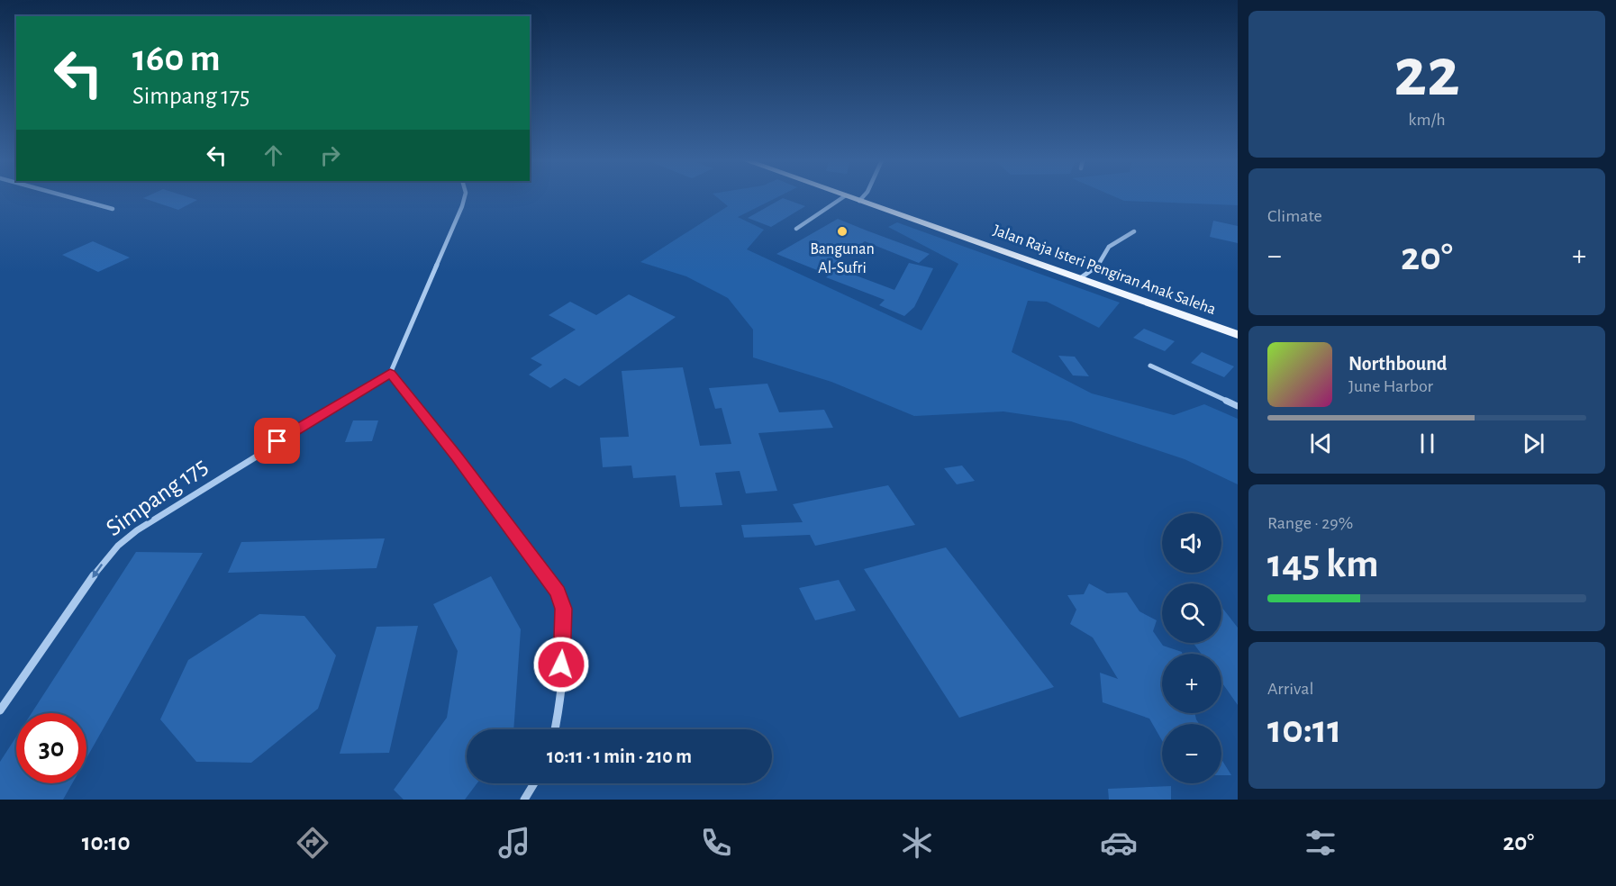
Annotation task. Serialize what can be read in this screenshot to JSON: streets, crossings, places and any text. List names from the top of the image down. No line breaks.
{"streets":{"main road":["Jalan Raja Isteri Pengiran Anak Saleha"],"street":["Simpang 175"]},"one_way":["Simpang 175"],"places":["Bangunan Al-Sufri"],"page":{"tile":[["22","km/h"],"Climate",["Range · 29%","145 km"],["Arrival","10:11"]],"turn":["160 m","Simpang 175"],"heat":["−","20°","+"],"song":["Northbound","June Harbor"],"map_buttons":["+","−"],"limit":"30","trip":"10:11 · 1 min · 210 m","tabs":["10:10","20°"]}}
